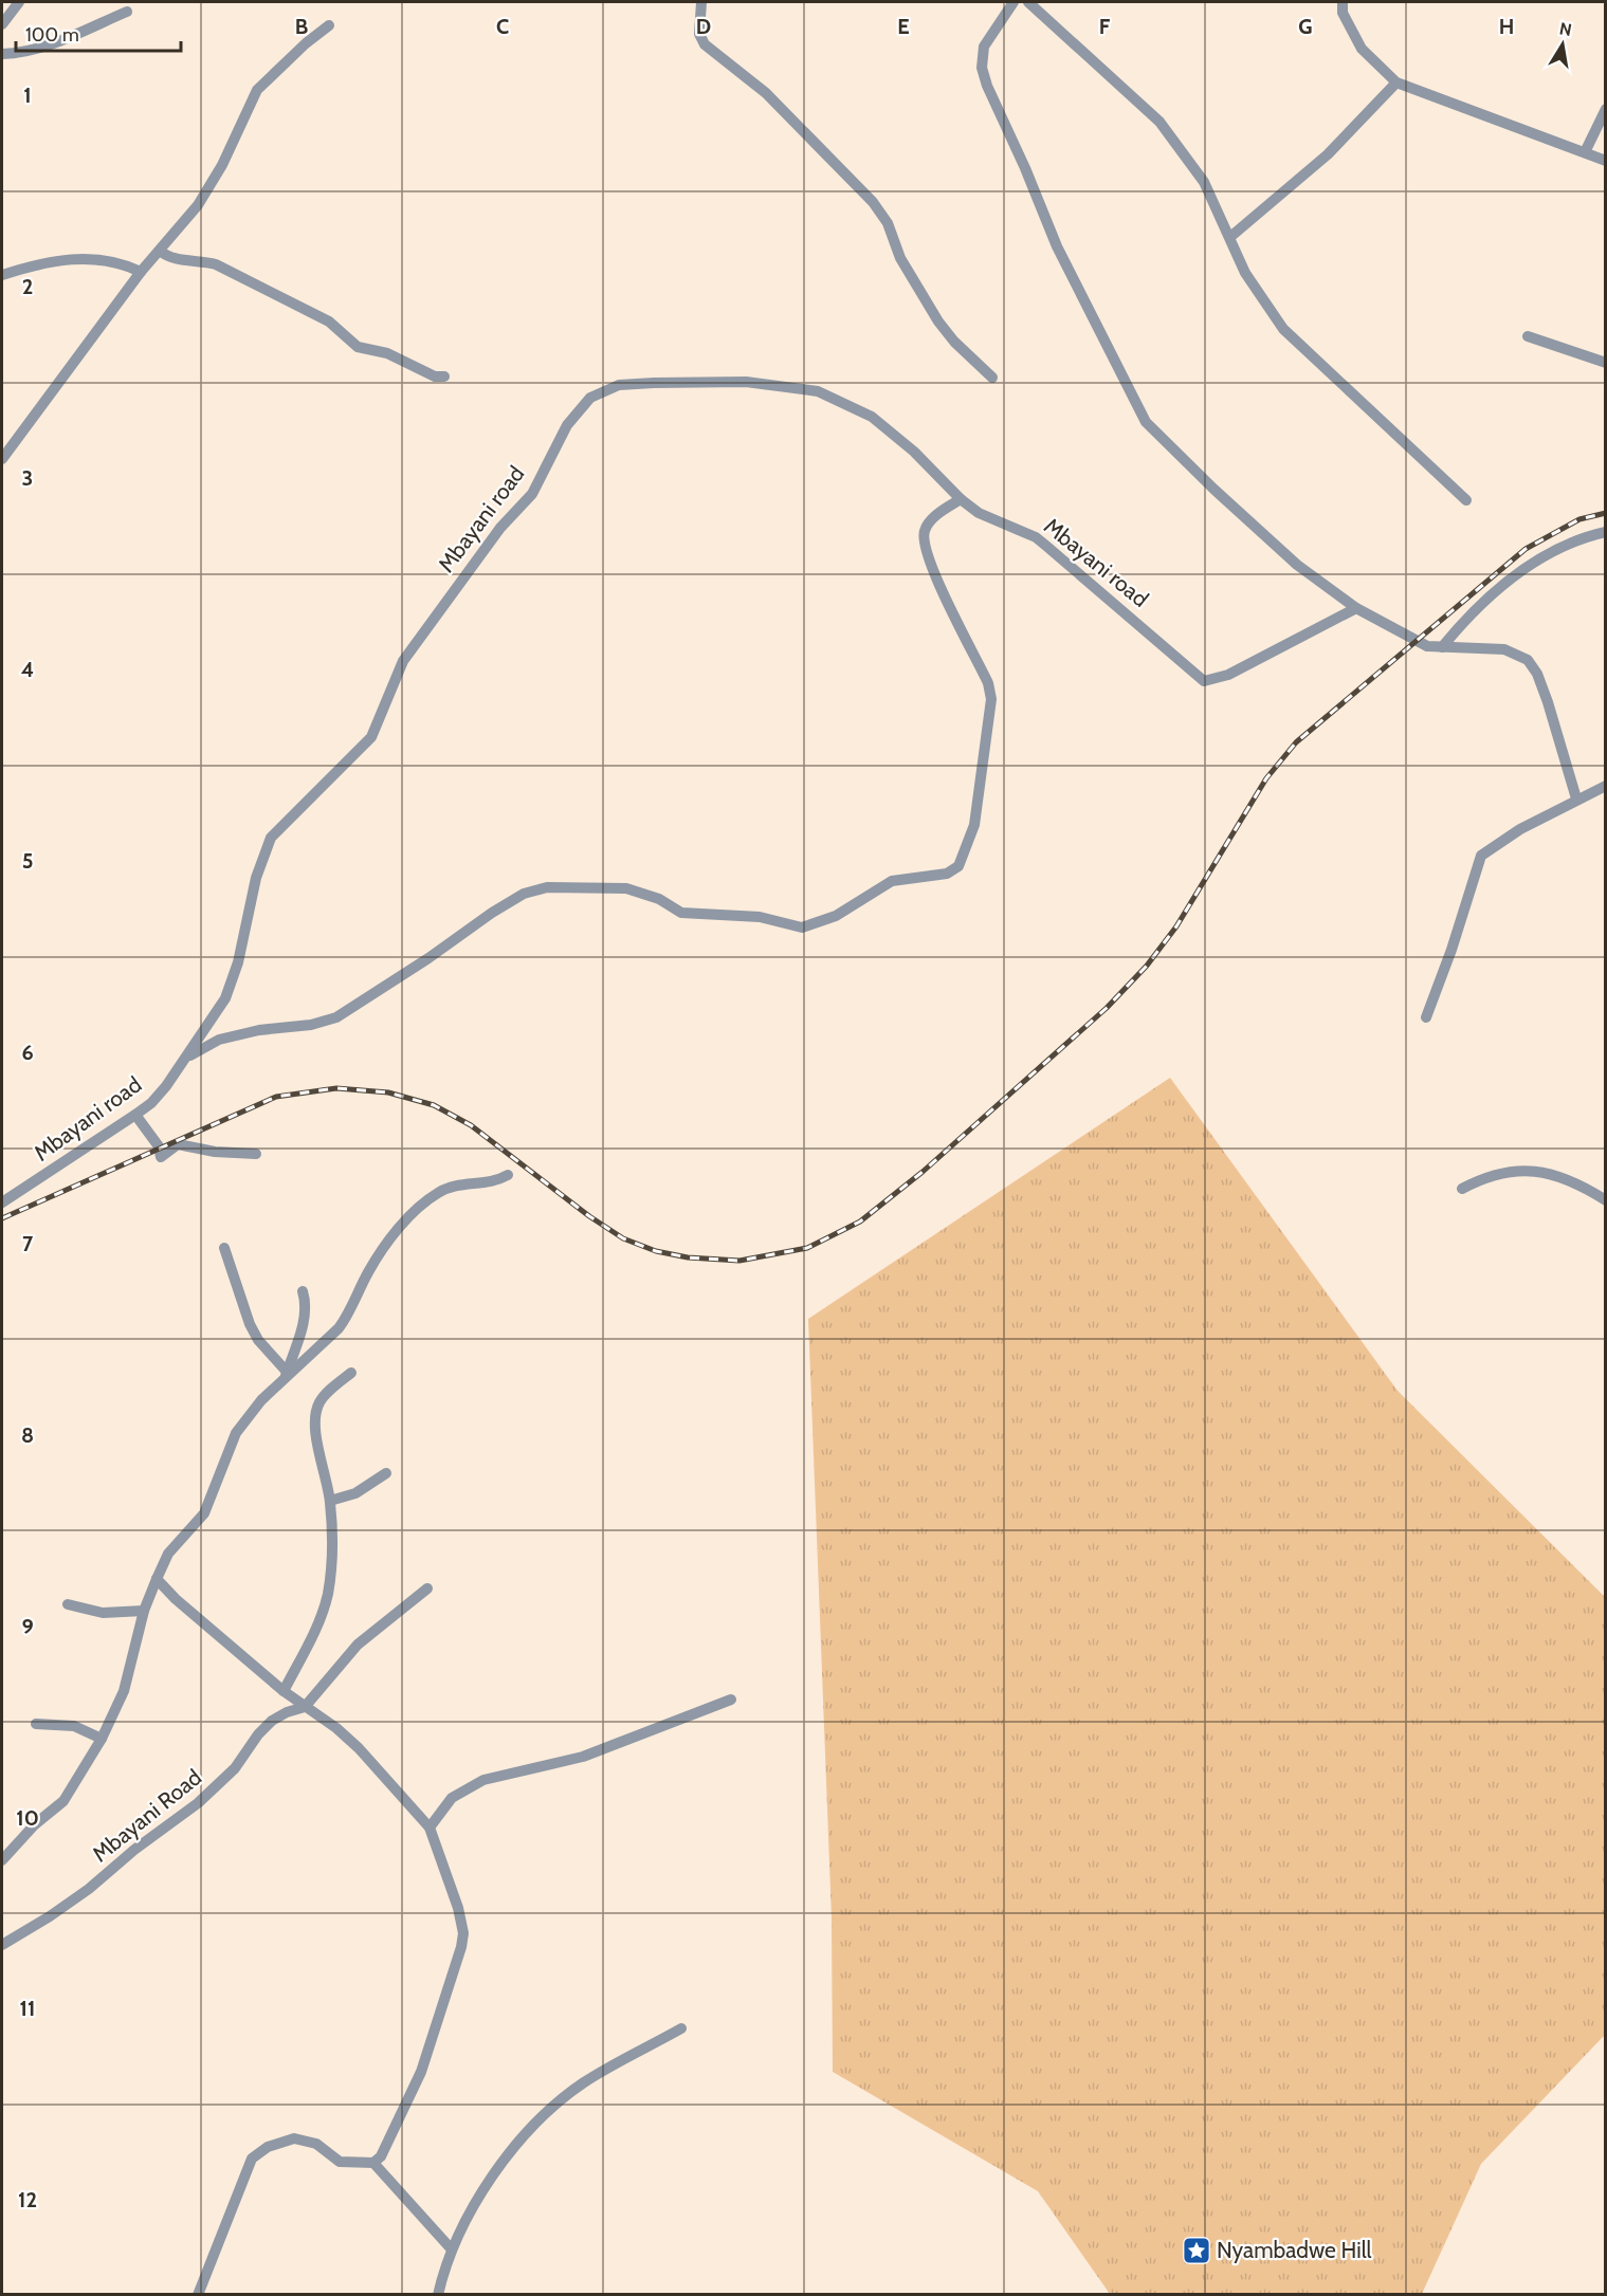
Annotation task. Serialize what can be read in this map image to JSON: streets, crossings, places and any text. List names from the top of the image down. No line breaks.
{"streets":{"street":["Mbayani road","Mbayani Road"]},"places":{"place":["Nyambadwe Hill"]},"scale_bar":"100 m","north":"top","grid":{"columns":["B","C","D","E","F","G","H"],"rows":["1","2","3","4","5","6","7","8","9","10","11","12"]}}
